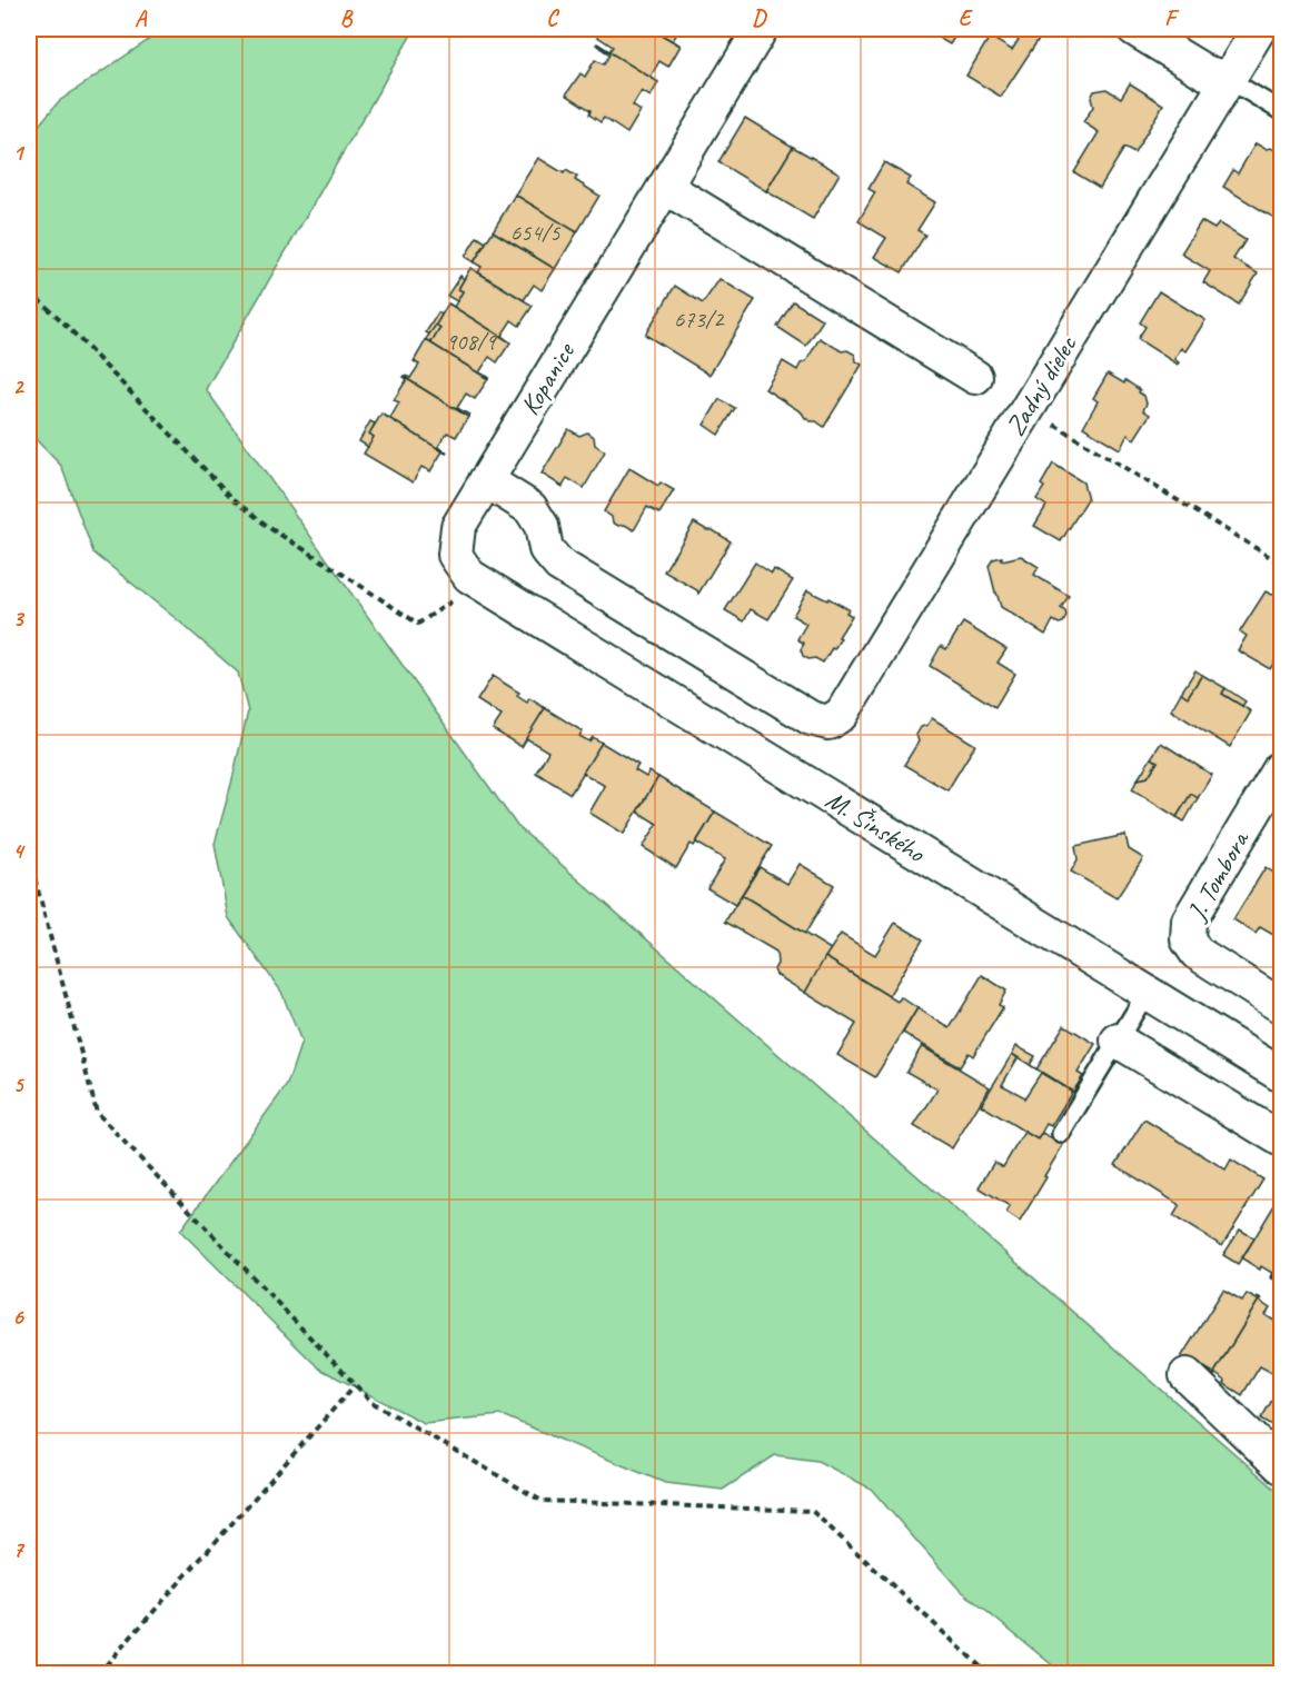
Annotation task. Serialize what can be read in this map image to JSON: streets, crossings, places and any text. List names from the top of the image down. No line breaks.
{"streets":{"street":["Kopanice","Zadný dielec","M. Šinského","J. Tombora"]},"crossings":[["Kopanice","Zadný dielec"],["Kopanice","M. Šinského"]],"house_numbers":["654/5","673/2","908/9"],"grid":{"columns":["A","B","C","D","E","F"],"rows":["1","2","3","4","5","6","7"]}}
